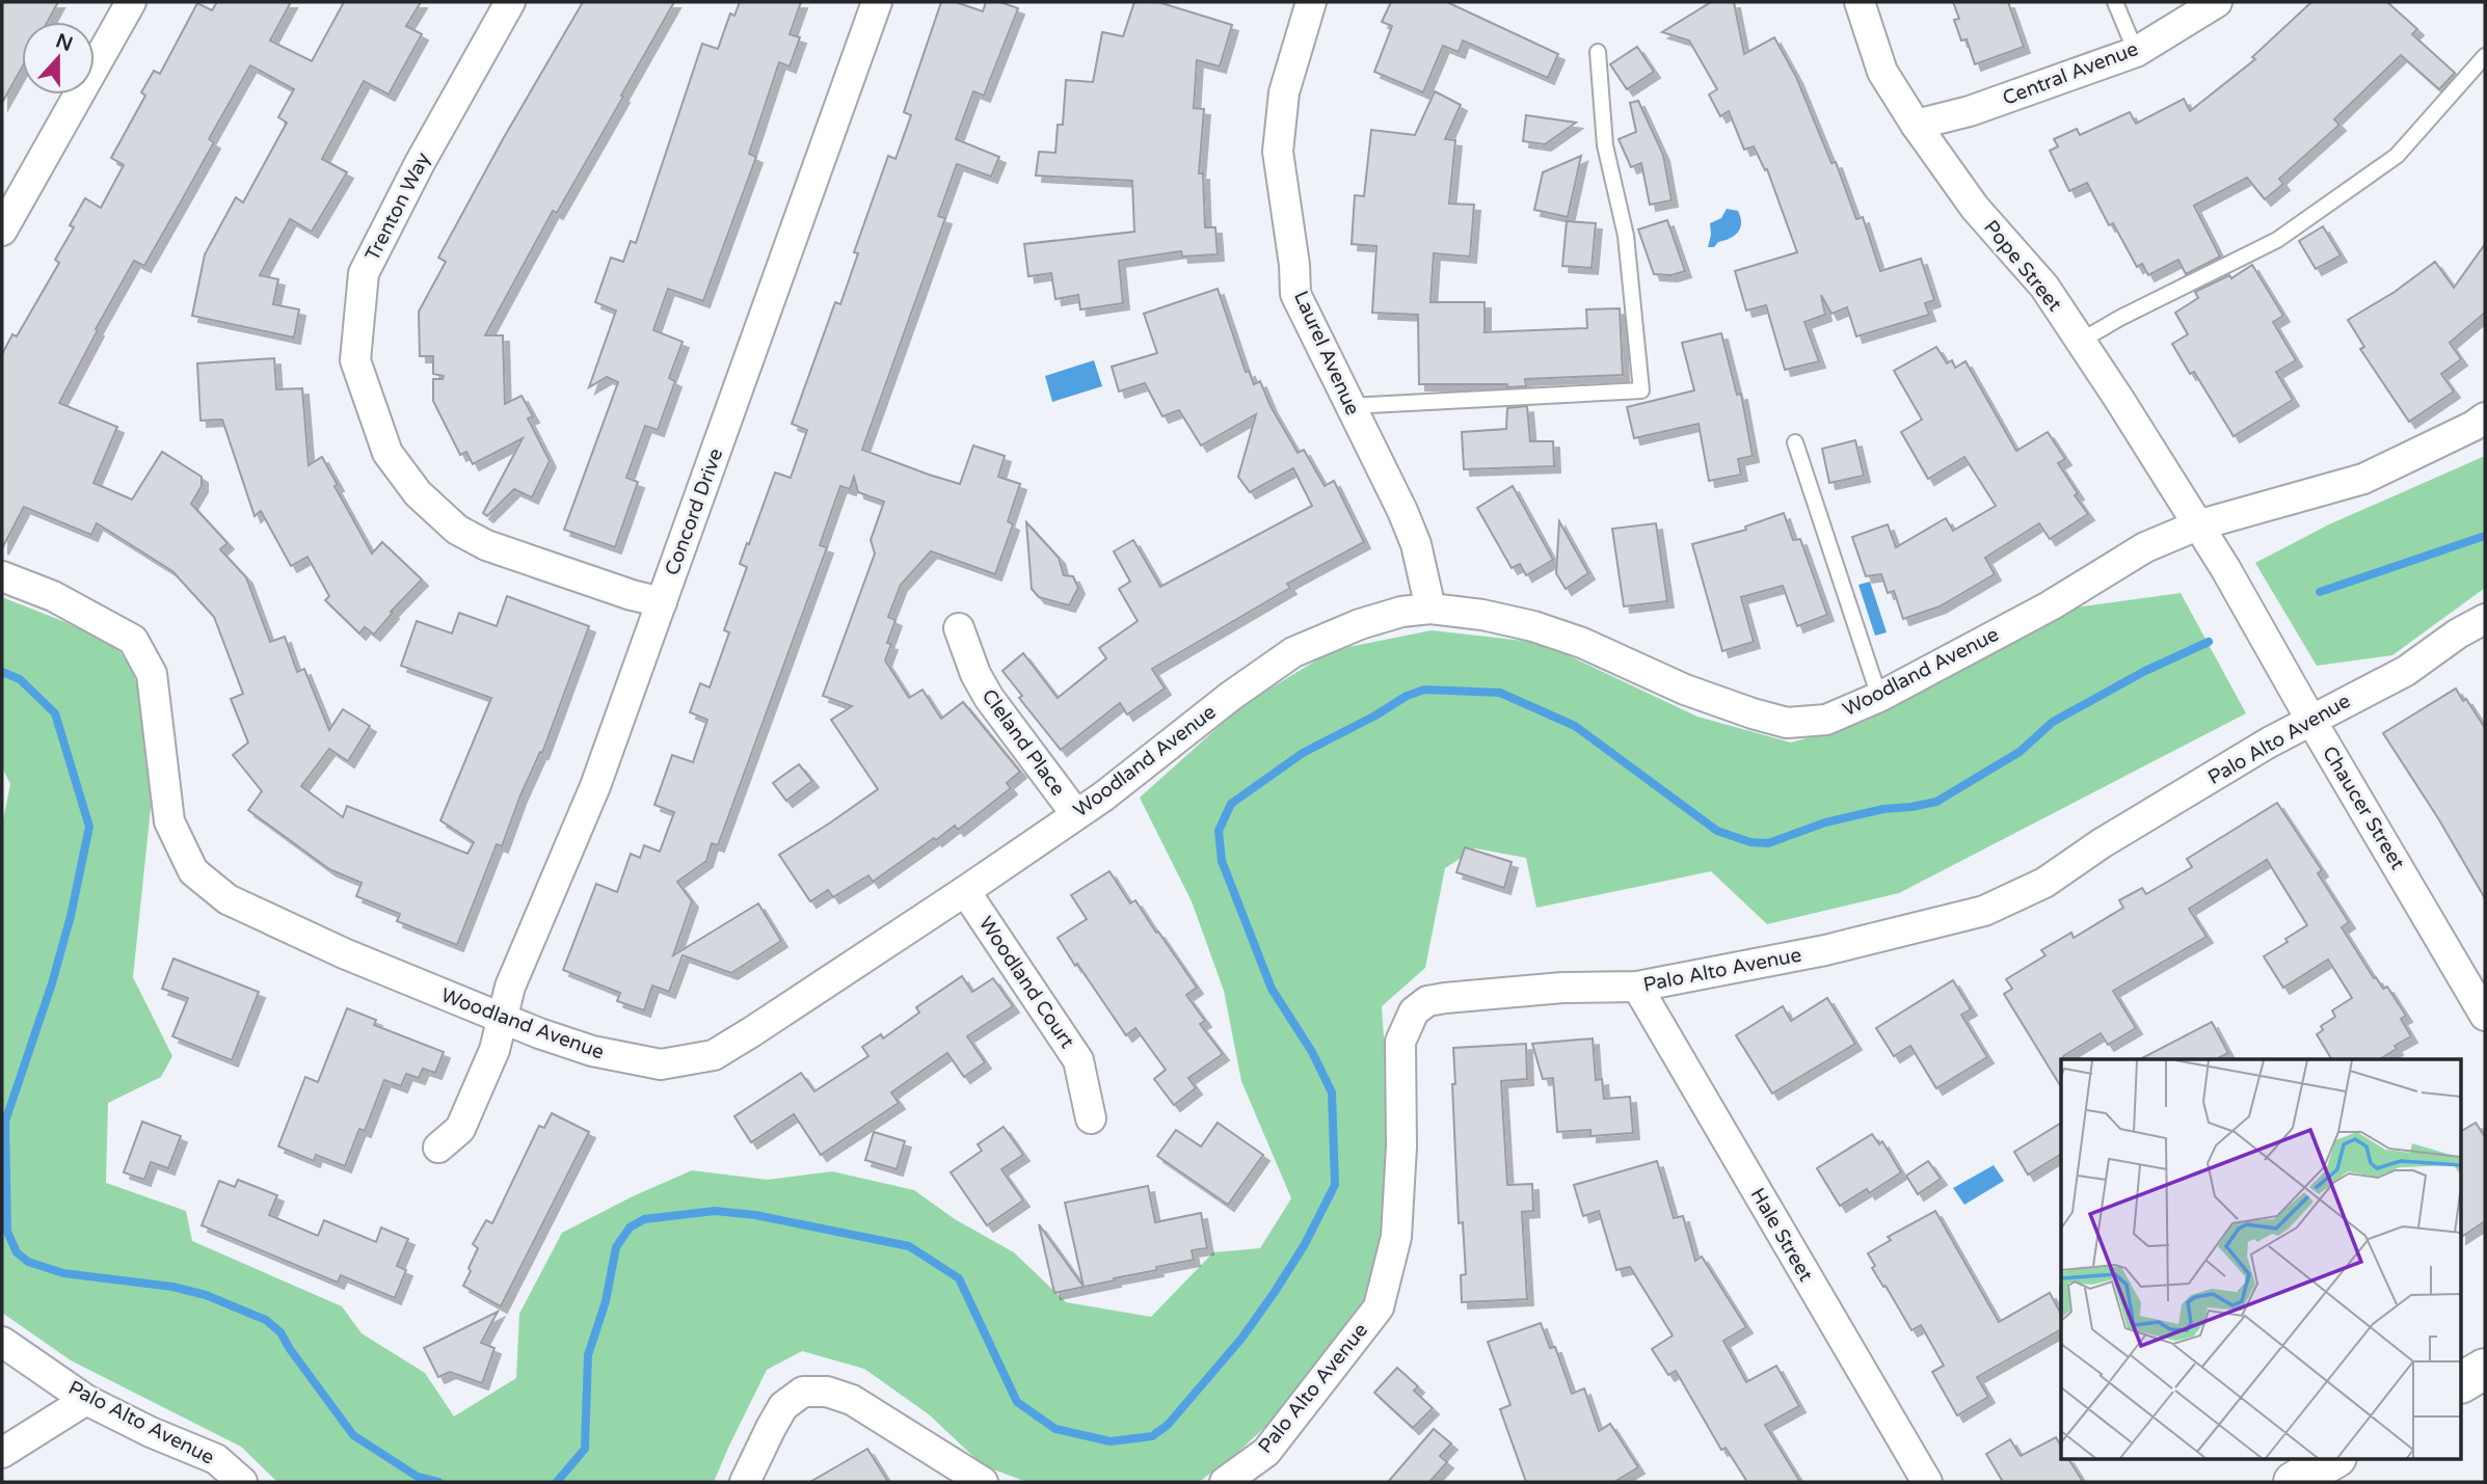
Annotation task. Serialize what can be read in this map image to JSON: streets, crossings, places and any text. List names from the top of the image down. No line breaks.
{"streets":{"street":["Central Avenue","Trenton Way","Pope Street","Laurel Avenue","Concord Drive","Woodland Avenue","Palo Alto Avenue","Cleland Place","Chaucer Street","Woodland Court","Hale Street"]},"crossings":[["Central Avenue","Pope Street"],["Trenton Way","Concord Drive"],["Pope Street","Woodland Avenue"],["Pope Street","Chaucer Street"],["Laurel Avenue","Woodland Avenue"],["Concord Drive","Woodland Avenue"],["Woodland Avenue","Cleland Place"],["Woodland Avenue","Chaucer Street"],["Woodland Avenue","Woodland Court"],["Palo Alto Avenue","Chaucer Street"],["Palo Alto Avenue","Hale Street"]],"north":"top"}
